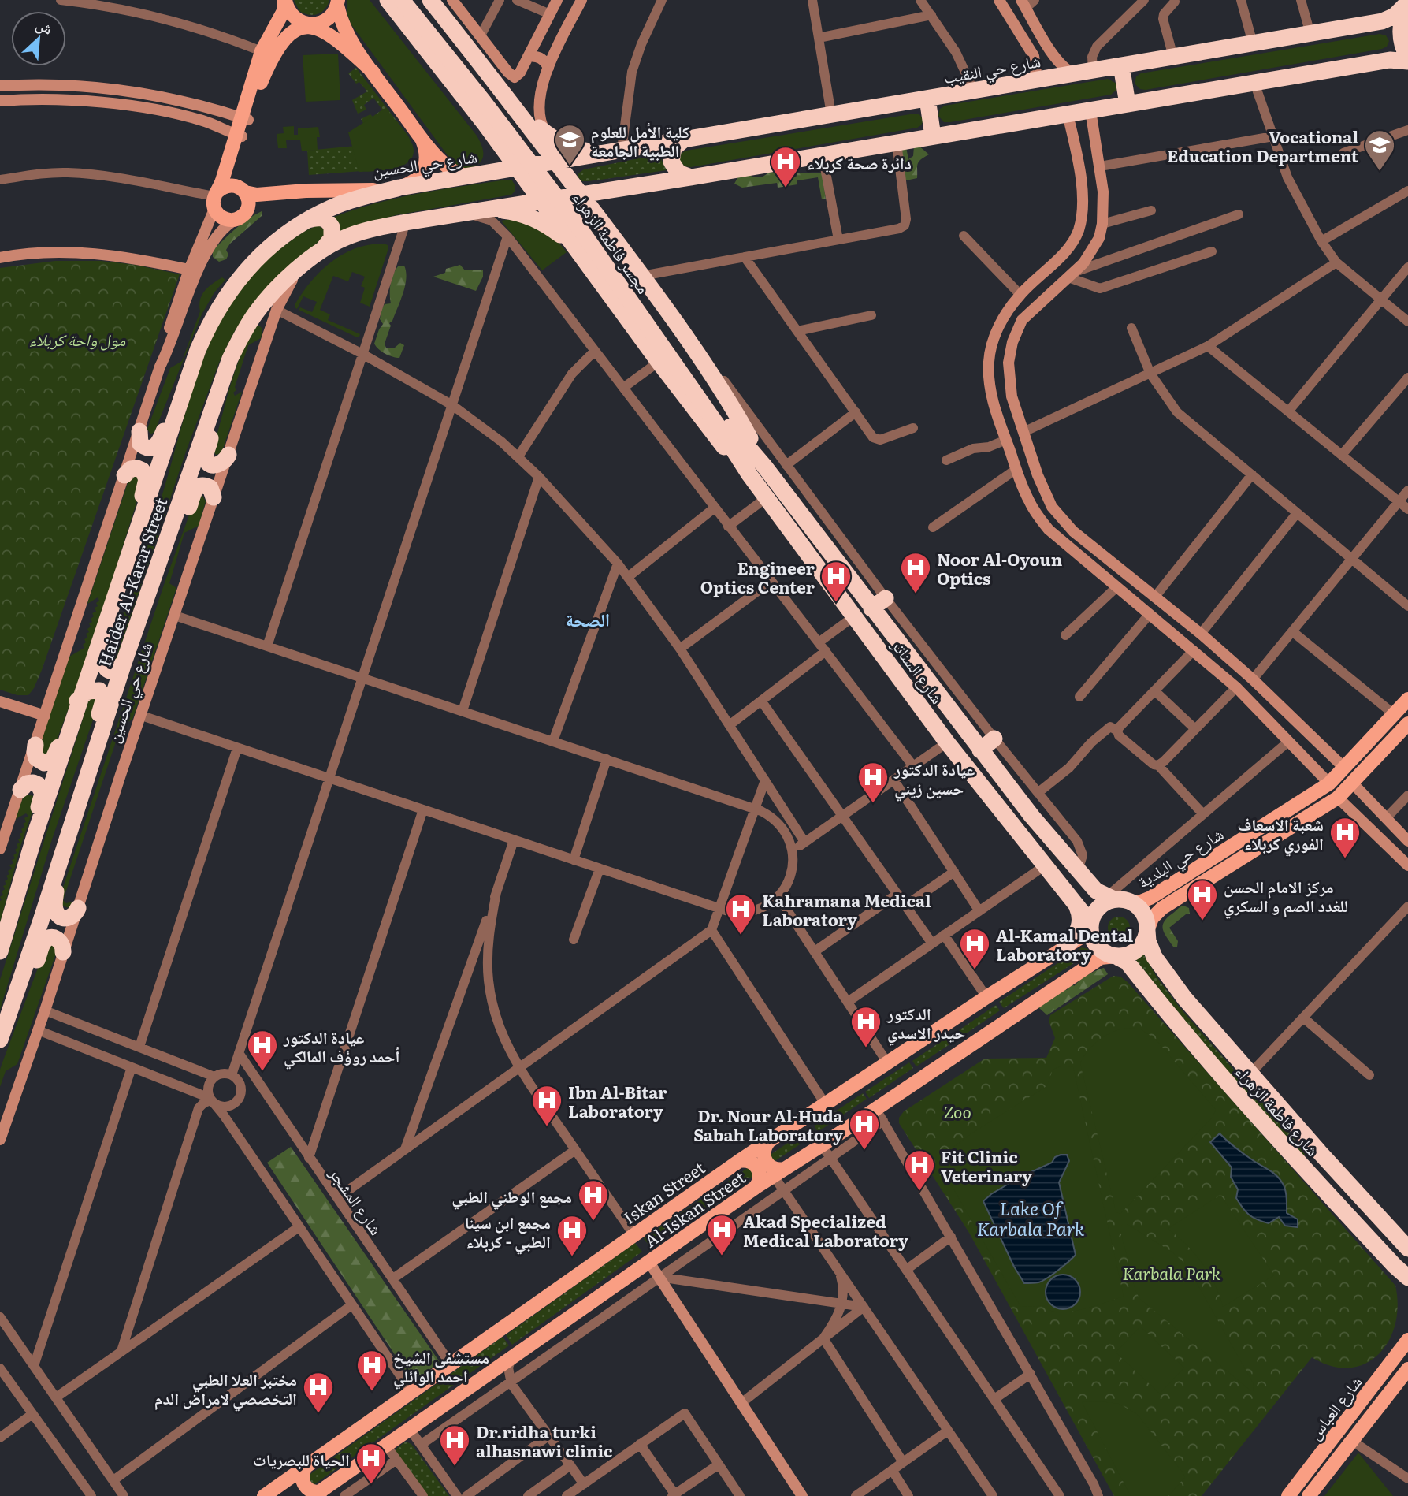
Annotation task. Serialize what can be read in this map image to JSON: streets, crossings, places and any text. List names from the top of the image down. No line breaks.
{"streets":{"highway":["شارع حي النقيب","شارع حي الحسين","مجسر فاطمة الزهراء","Haider Al-Karar Street","شارع السناتر","شارع فاطمة الزهراء"],"main road":["شارع حي البلدية","Iskan Street","Al-Iskan Street","شارع العباس"],"street":["شارع المشجر"]},"crossings":[["شارع حي النقيب","شارع حي الحسين"],["شارع حي الحسين","Haider Al-Karar Street"],["مجسر فاطمة الزهراء","شارع السناتر"],["شارع السناتر","شارع حي البلدية"],["شارع السناتر","شارع فاطمة الزهراء"],["شارع السناتر","Iskan Street"],["شارع السناتر","Al-Iskan Street"],["شارع حي البلدية","شارع فاطمة الزهراء"],["شارع حي البلدية","Iskan Street"],["شارع حي البلدية","Al-Iskan Street"],["شارع فاطمة الزهراء","Iskan Street"],["شارع فاطمة الزهراء","Al-Iskan Street"],["Iskan Street","شارع المشجر"],["Iskan Street","Al-Iskan Street"]],"districts":["الصحة"],"water":["Lake Of Karbala Park"],"parks":["مول واحة كربلاء","Zoo","Karbala Park"],"places":{"school or university":["كلية الأمل للعلوم الطبية الجامعة","Vocational Education Department"],"hospital":["دائرة صحة كربلاء","Noor Al-Oyoun Optics","Engineer Optics Center","عيادة الدكتور حسين زيني","شعبة الاسعاف الفوري كربلاء","مركز الامام الحسن للغدد الصم و السكري","Kahramana Medical Laboratory","Al-Kamal Dental Laboratory","الدكتور حيدر الاسدي","عيادة الدكتور أحمد روؤف المالكي","Ibn Al-Bitar Laboratory","Dr. Nour Al-Huda Sabah Laboratory","Fit Clinic Veterinary","مجمع الوطني الطبي","Akad Specialized Medical Laboratory","مجمع ابن سينا الطبي - كربلاء","مستشفى الشيخ احمد الوائلي","مختبر العلا الطبي التخصصي لامراض الدم","Dr.ridha turki alhasnawi clinic","الحياة للبصريات"]},"north":"top right"}
